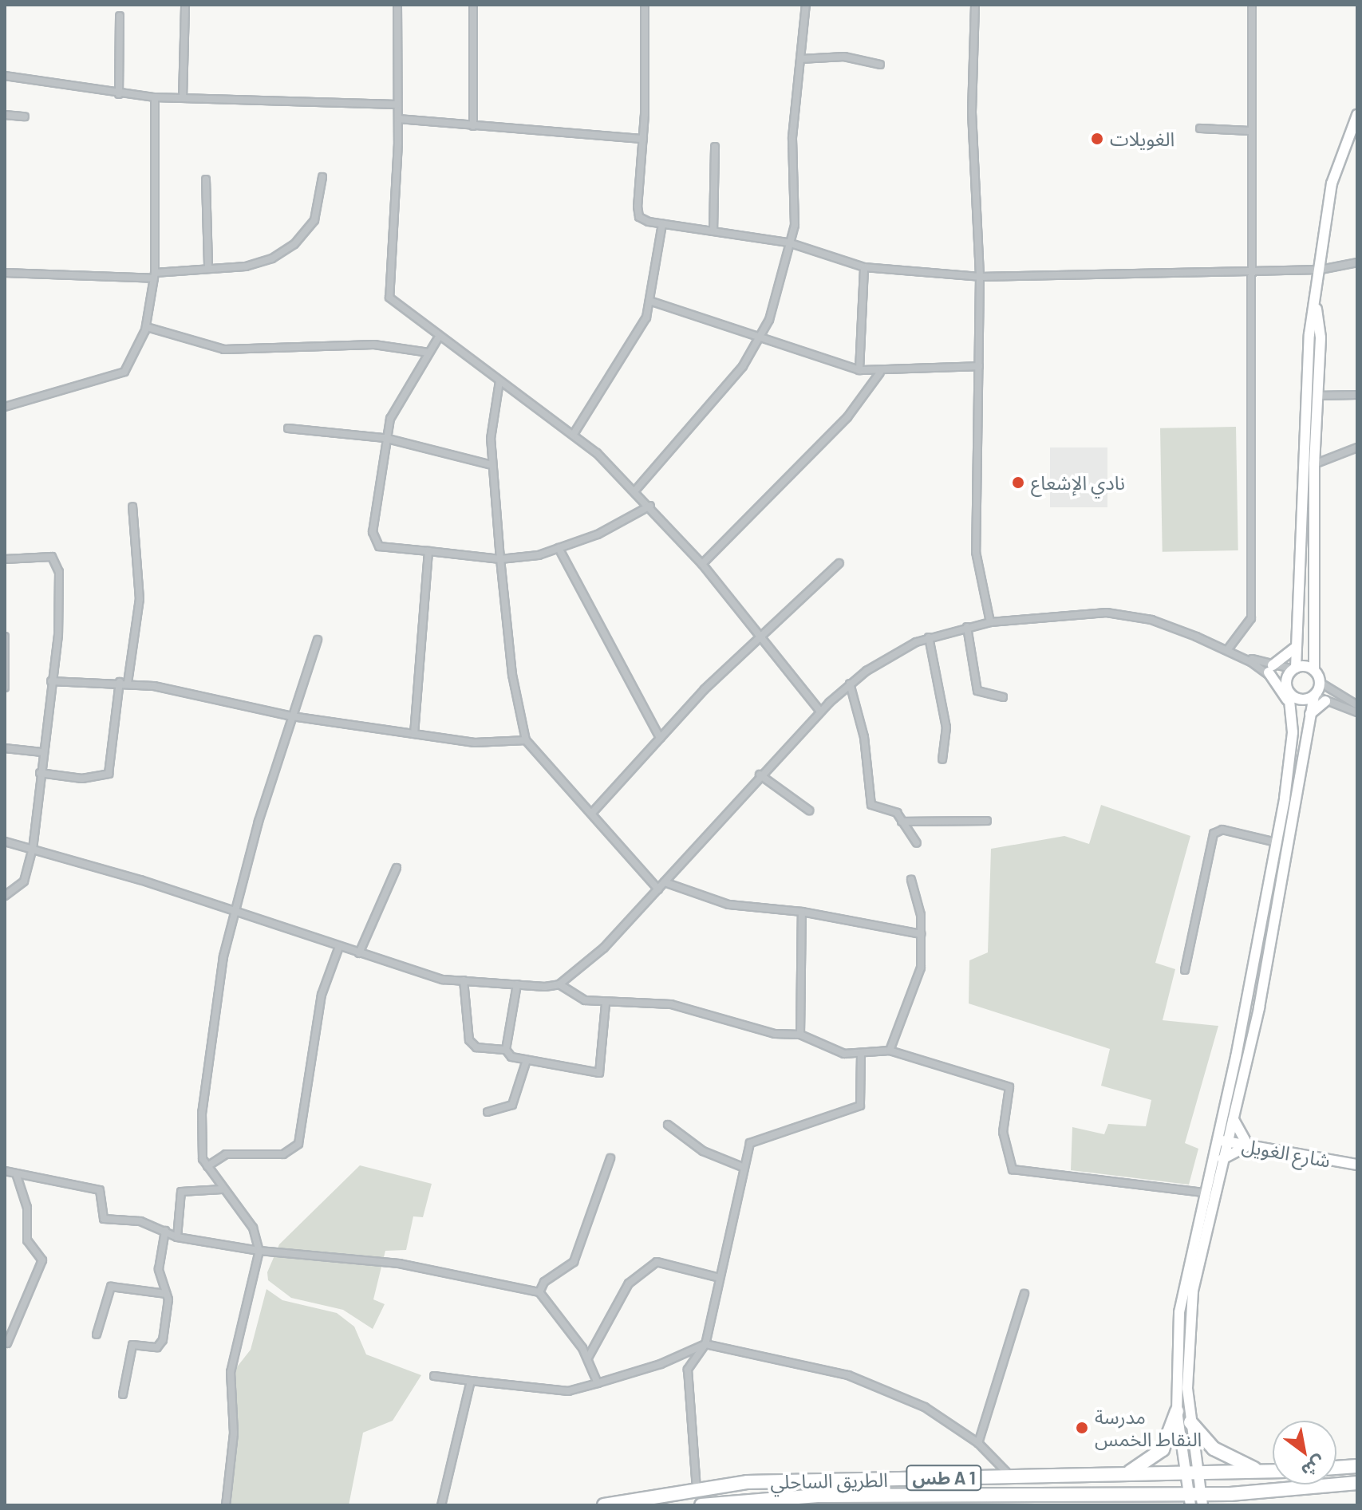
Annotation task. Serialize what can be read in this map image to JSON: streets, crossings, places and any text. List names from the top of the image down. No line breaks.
{"streets":{"highway":["طس A 1","الطريق الساحلي"],"street":["شارع الغويل"]},"places":["الغويلات","نادي الإشعاع","مدرسة النقاط الخمس"],"north":"bottom right"}
